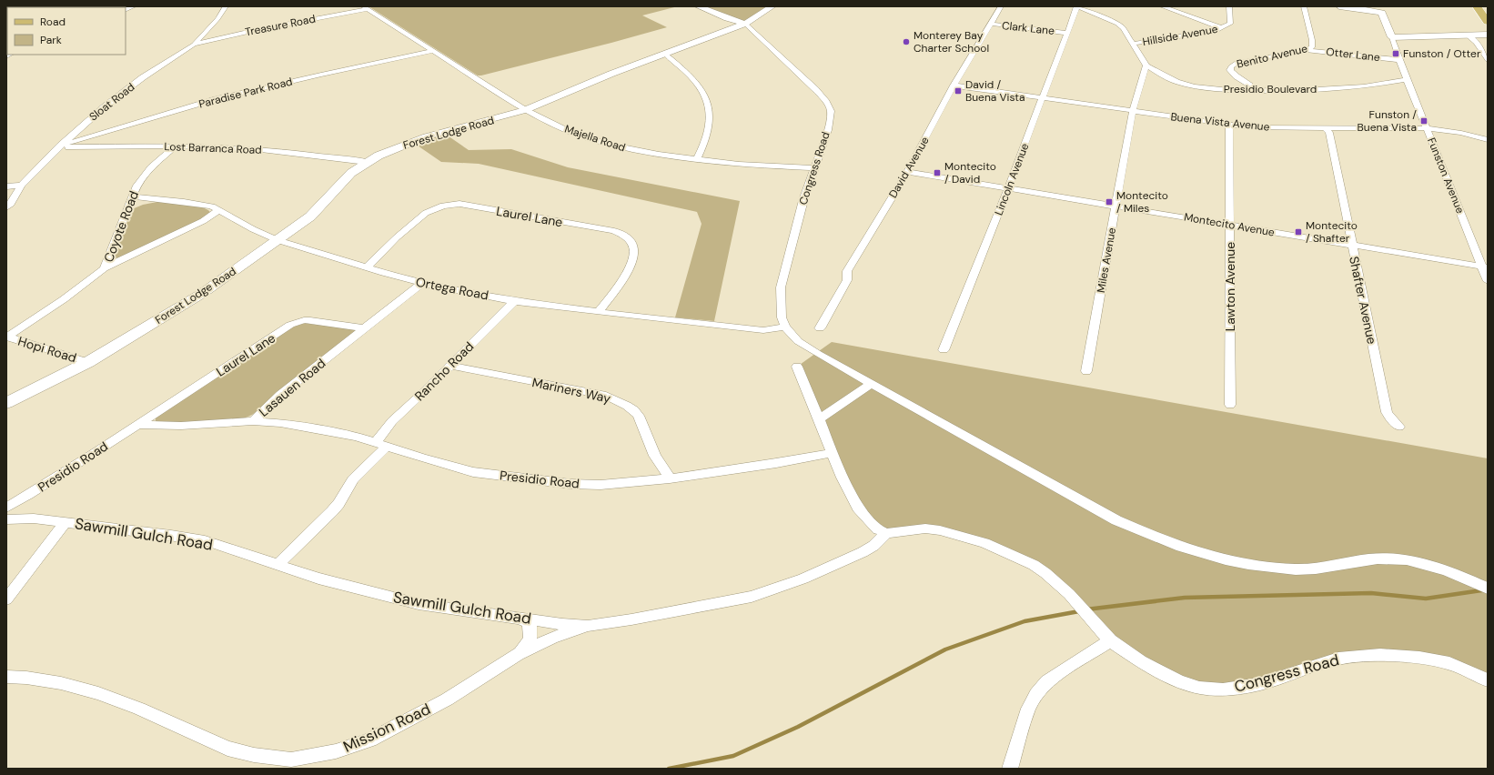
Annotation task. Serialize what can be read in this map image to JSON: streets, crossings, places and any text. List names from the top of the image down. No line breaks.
{"streets":{"street":["Treasure Road","Clark Lane","Hillside Avenue","Otter Lane","Benito Avenue","Presidio Boulevard","Paradise Park Road","Sloat Road","Buena Vista Avenue","Forest Lodge Road","Majella Road","Lost Barranca Road","David Avenue","Congress Road","Funston Avenue","Lincoln Avenue","Laurel Lane","Montecito Avenue","Coyote Road","Miles Avenue","Lawton Avenue","Ortega Road","Shafter Avenue","Hopi Road","Rancho Road","Lasauen Road","Mariners Way","Presidio Road","Sawmill Gulch Road","Mission Road"]},"crossings":[["Treasure Road","Sloat Road"],["Treasure Road","Majella Road"],["Clark Lane","David Avenue"],["Clark Lane","Lincoln Avenue"],["Hillside Avenue","Presidio Boulevard"],["Otter Lane","Benito Avenue"],["Otter Lane","Funston Avenue"],["Benito Avenue","Presidio Boulevard"],["Presidio Boulevard","Funston Avenue"],["Presidio Boulevard","Lincoln Avenue"],["Presidio Boulevard","Miles Avenue"],["Paradise Park Road","Sloat Road"],["Paradise Park Road","Majella Road"],["Paradise Park Road","Lost Barranca Road"],["Sloat Road","Lost Barranca Road"],["Buena Vista Avenue","David Avenue"],["Buena Vista Avenue","Funston Avenue"],["Buena Vista Avenue","Lincoln Avenue"],["Buena Vista Avenue","Miles Avenue"],["Buena Vista Avenue","Lawton Avenue"],["Buena Vista Avenue","Shafter Avenue"],["Forest Lodge Road","Majella Road"],["Forest Lodge Road","Lost Barranca Road"],["Forest Lodge Road","Congress Road"],["Forest Lodge Road","Ortega Road"],["Forest Lodge Road","Hopi Road"],["Majella Road","Congress Road"],["Lost Barranca Road","Coyote Road"],["David Avenue","Montecito Avenue"],["Congress Road","Ortega Road"],["Congress Road","Sawmill Gulch Road"],["Funston Avenue","Montecito Avenue"],["Lincoln Avenue","Montecito Avenue"],["Laurel Lane","Ortega Road"],["Laurel Lane","Lasauen Road"],["Laurel Lane","Presidio Road"],["Montecito Avenue","Miles Avenue"],["Montecito Avenue","Lawton Avenue"],["Montecito Avenue","Shafter Avenue"],["Coyote Road","Ortega Road"],["Coyote Road","Hopi Road"],["Ortega Road","Rancho Road"],["Ortega Road","Lasauen Road"],["Rancho Road","Mariners Way"],["Rancho Road","Presidio Road"],["Rancho Road","Sawmill Gulch Road"],["Lasauen Road","Presidio Road"],["Mariners Way","Presidio Road"],["Sawmill Gulch Road","Mission Road"]],"places":{"other":["Monterey Bay Charter School"],"transit":["Funston / Otter","David / Buena Vista","Funston / Buena Vista","Montecito / David","Montecito / Miles","Montecito / Shafter"]},"legend":["Road","Park"]}
